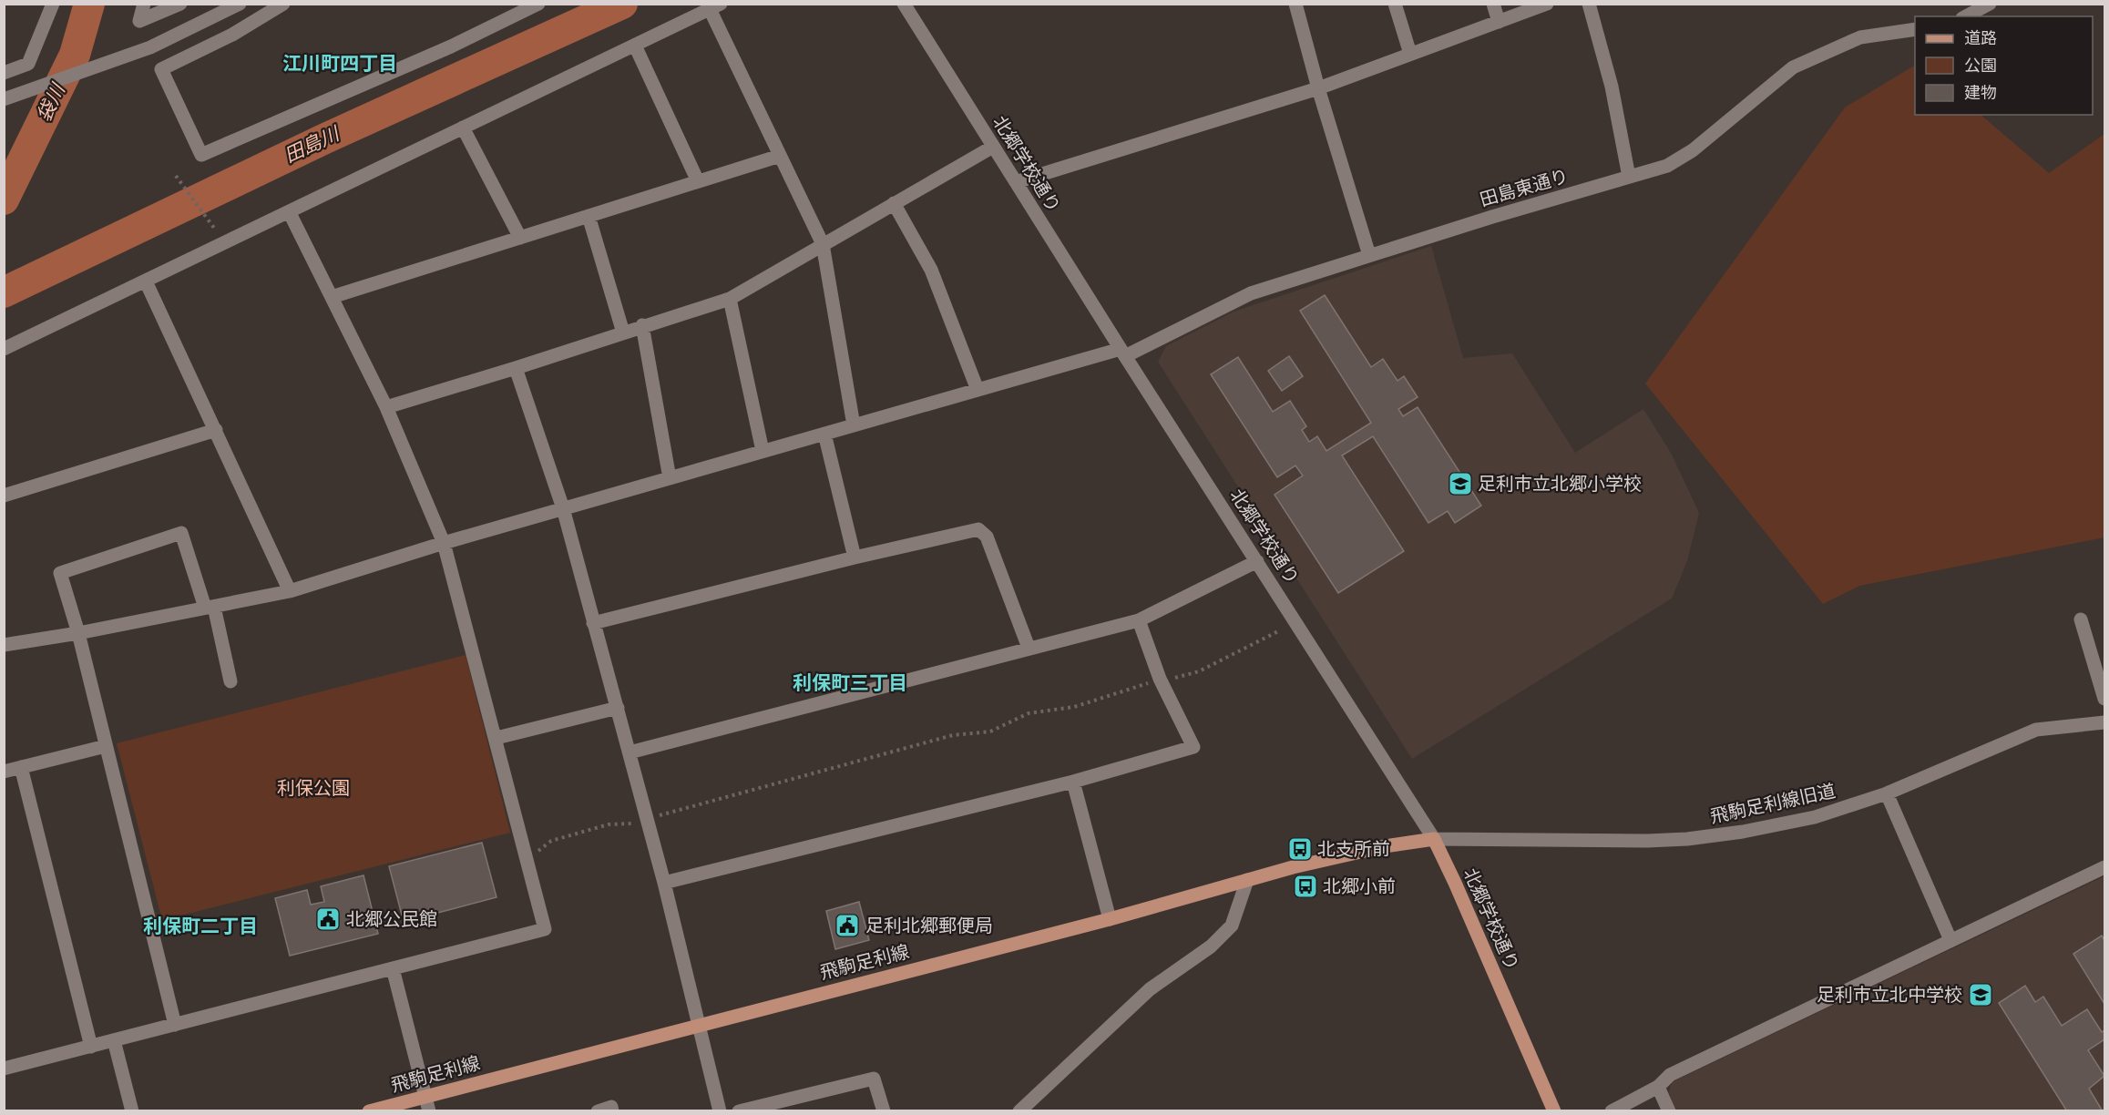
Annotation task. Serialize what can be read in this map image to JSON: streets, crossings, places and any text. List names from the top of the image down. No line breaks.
{"streets":{"main road":["北郷学校通り","飛駒足利線"],"street":["田島東通り","飛駒足利線旧道"]},"crossings":[["北郷学校通り","田島東通り"],["北郷学校通り","飛駒足利線旧道"],["北郷学校通り","飛駒足利線"],["飛駒足利線旧道","飛駒足利線"]],"districts":["江川町四丁目","利保町三丁目","利保町二丁目"],"water":["袋川","田島川"],"parks":["利保公園"],"places":{"school or university":["足利市立北郷小学校","足利市立北中学校"],"bus stop":["北支所前","北郷小前"],"public building":["北郷公民館","足利北郷郵便局"]},"legend":["道路","公園","建物"]}
